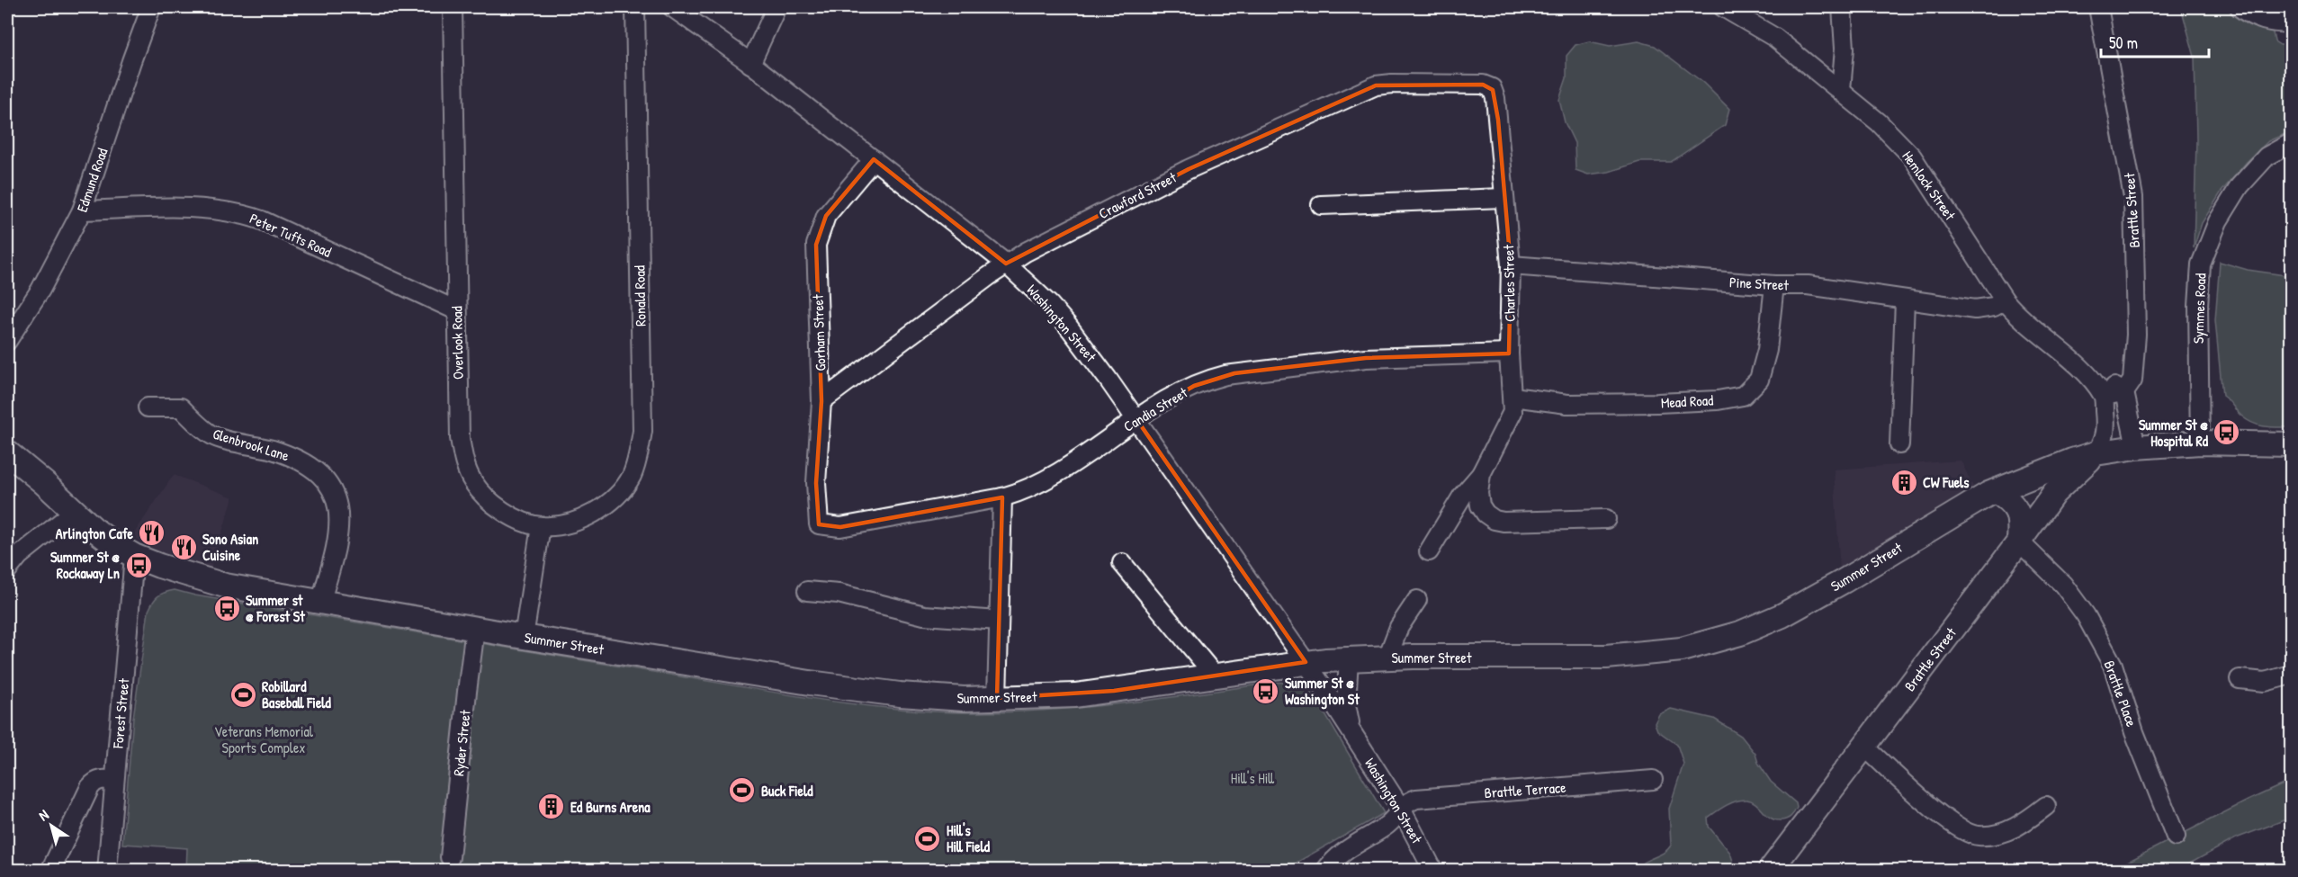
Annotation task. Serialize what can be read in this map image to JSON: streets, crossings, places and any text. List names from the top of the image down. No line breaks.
{"streets":{"main road":["Brattle Street","Summer Street"],"street":["Edmund Road","Hemlock Street","Crawford Street","Peter Tufts Road","Charles Street","Pine Street","Ronald Road","Symmes Road","Washington Street","Gorham Street","Overlook Road","Mead Road","Candia Street","Glenbrook Lane","Brattle Place","Forest Street","Ryder Street","Brattle Terrace"]},"crossings":[["Edmund Road","Peter Tufts Road"],["Hemlock Street","Brattle Street"],["Hemlock Street","Pine Street"],["Crawford Street","Charles Street"],["Crawford Street","Washington Street"],["Crawford Street","Gorham Street"],["Brattle Street","Summer Street"],["Brattle Street","Brattle Place"],["Peter Tufts Road","Overlook Road"],["Charles Street","Pine Street"],["Charles Street","Mead Road"],["Charles Street","Candia Street"],["Pine Street","Mead Road"],["Ronald Road","Overlook Road"],["Symmes Road","Summer Street"],["Washington Street","Gorham Street"],["Washington Street","Candia Street"],["Washington Street","Summer Street"],["Washington Street","Brattle Terrace"],["Gorham Street","Candia Street"],["Glenbrook Lane","Summer Street"],["Summer Street","Forest Street"],["Summer Street","Ryder Street"]],"parks":["Veterans Memorial Sports Complex","Hill's Hill"],"places":{"bus stop":["Summer St @ Hospital Rd","Summer St @ Rockaway Ln","Summer st @ Forest St","Summer St @ Washington St"],"building":["CW Fuels","Ed Burns Arena"],"restaurant":["Arlington Cafe","Sono Asian Cuisine"],"sports":["Robillard Baseball Field","Buck Field","Hill's Hill Field"]},"scale_bar":"50 m","north":"top left"}
